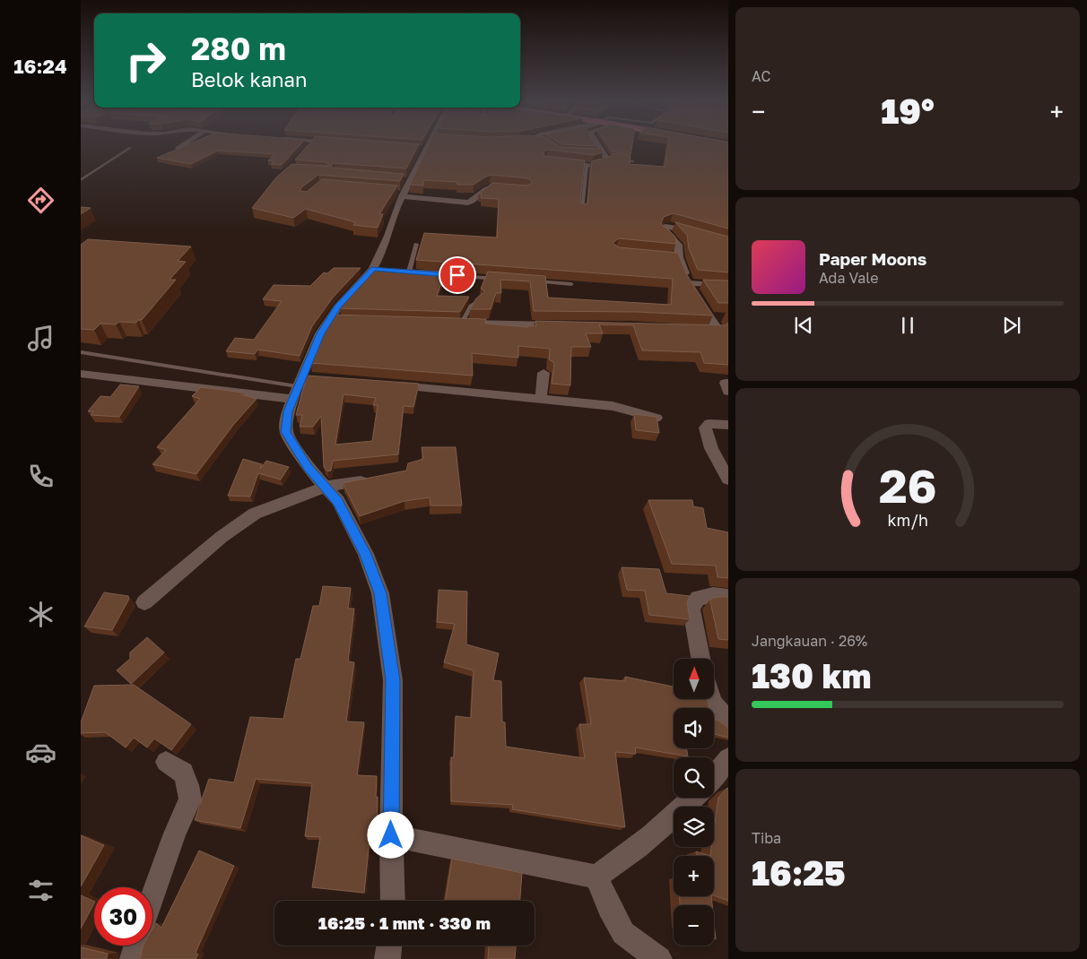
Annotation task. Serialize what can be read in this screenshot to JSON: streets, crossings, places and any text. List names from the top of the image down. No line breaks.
{"north":"top","page":{"tabs":"16:24","tile":["AC",["Jangkauan · 26%","130 km"],["Tiba","16:25"]],"turn":["280 m","Belok kanan"],"heat":["−","19°","+"],"song":["Paper Moons","Ada Vale"],"map_buttons":["+","−"],"limit":"30","trip":"16:25 · 1 mnt · 330 m","gauge":["26","km/h"]}}
